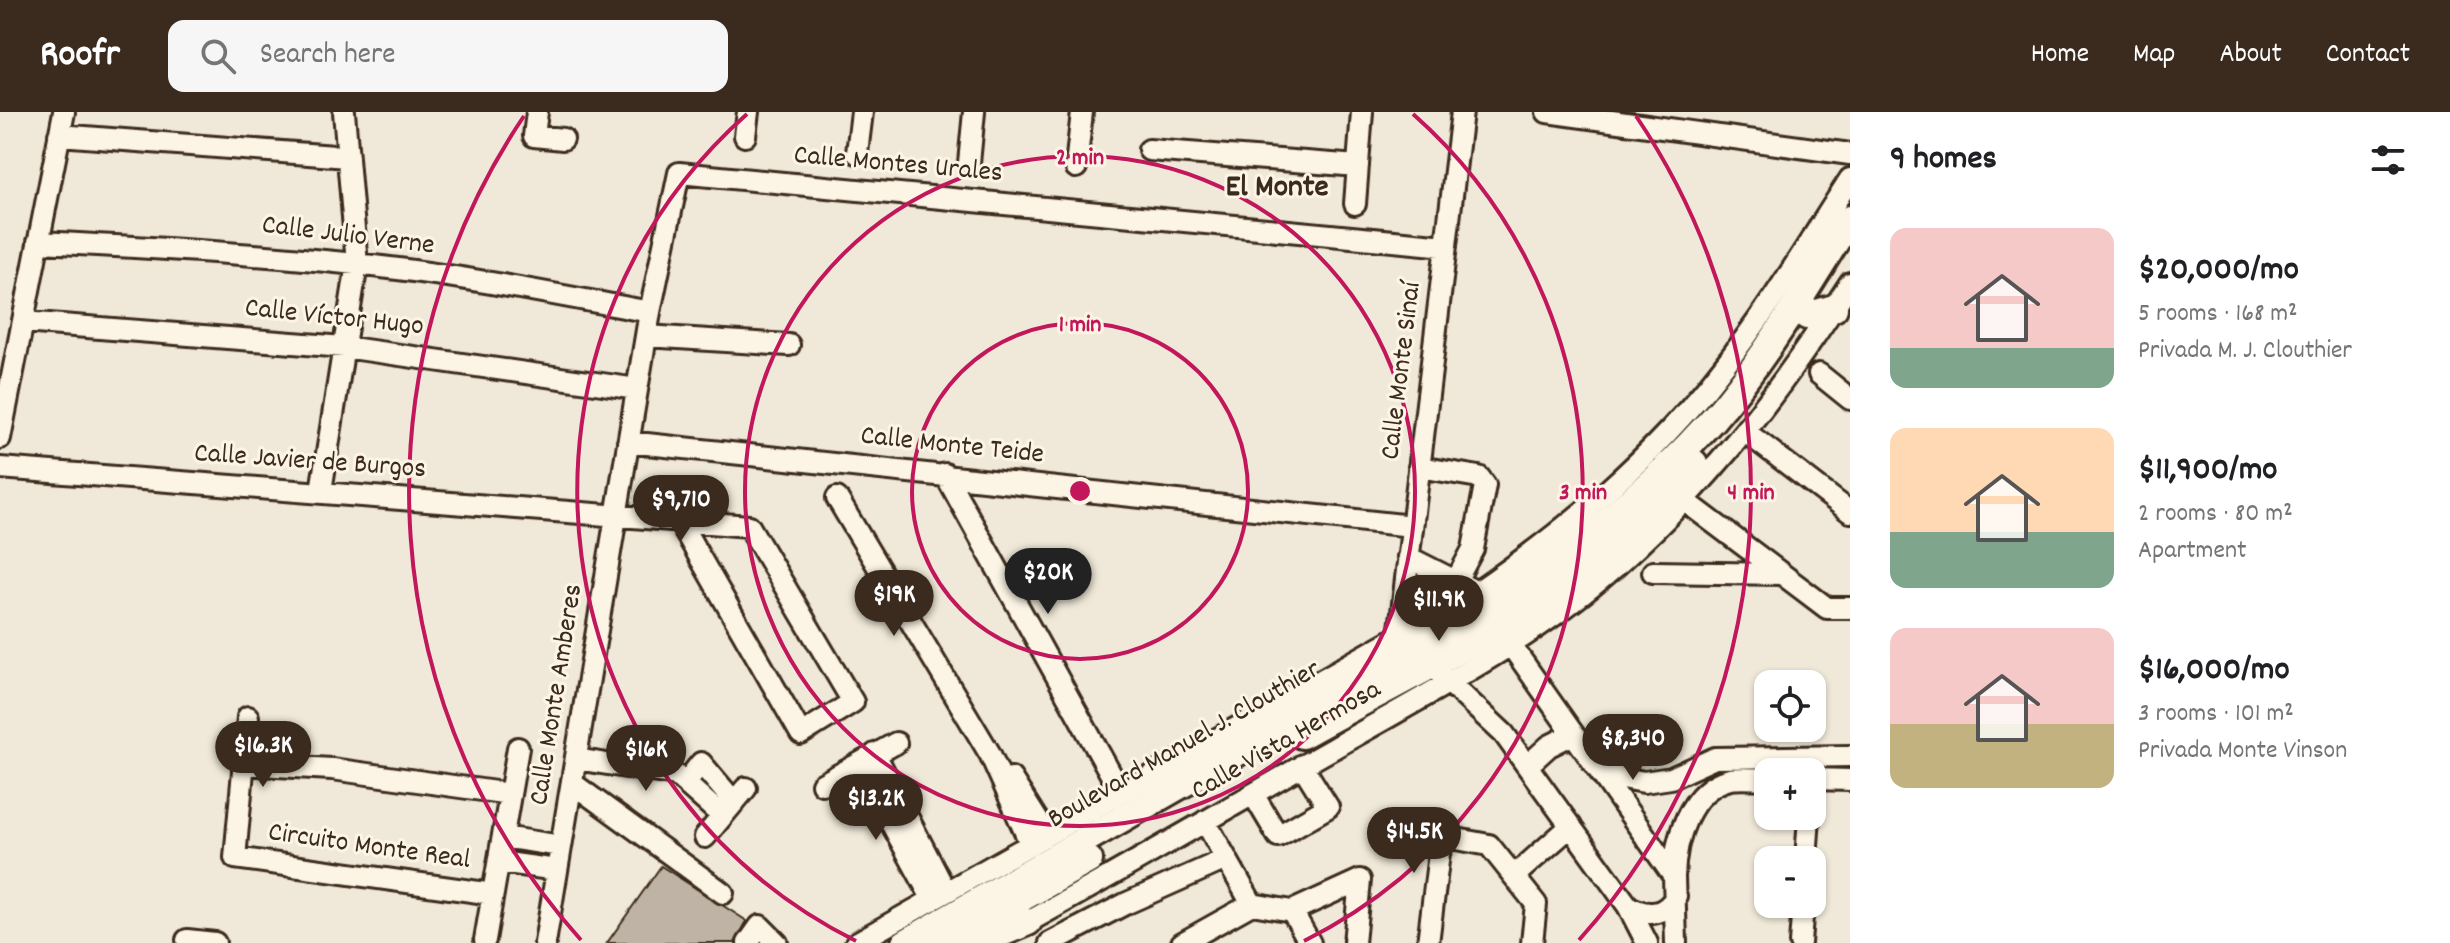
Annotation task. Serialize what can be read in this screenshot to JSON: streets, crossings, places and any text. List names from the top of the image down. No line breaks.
{"streets":{"main road":["Boulevard Manuel J. Clouthier"],"street":["Calle Montes Urales","Calle Julio Verne","Calle Víctor Hugo","Calle Monte Sinaí","Calle Monte Teide","Calle Javier de Burgos","Calle Monte Amberes","Calle Vista Hermosa","Circuito Monte Real"]},"crossings":[["Calle Montes Urales","Calle Monte Sinaí"],["Calle Montes Urales","Calle Monte Amberes"],["Calle Julio Verne","Calle Monte Amberes"],["Calle Víctor Hugo","Calle Monte Amberes"],["Calle Monte Sinaí","Calle Monte Teide"],["Calle Monte Sinaí","Calle Vista Hermosa"],["Calle Monte Sinaí","Boulevard Manuel J. Clouthier"],["Calle Monte Teide","Calle Monte Amberes"],["Calle Javier de Burgos","Calle Monte Amberes"],["Calle Monte Amberes","Circuito Monte Real"],["Calle Vista Hermosa","Boulevard Manuel J. Clouthier"]],"districts":["El Monte"],"page":{"header":"Roofr","search":"Search here","nav":["Home","Map","About","Contact"],"heading":"9 homes","list":[{"name":"$20,000/mo","note":"5 rooms · 168 m² · Privada M. J. Clouthier"},{"name":"$11,900/mo","note":"2 rooms · 80 m² · Apartment"},{"name":"$16,000/mo","note":"3 rooms · 101 m² · Privada Monte Vinson"}],"price":["$9,710","$20K","$19K","$11.9K","$8,340","$16.3K","$16K","$13.2K","$14.5K"],"map_buttons":["+","−"]},"rings":["2 min","1 min","3 min","4 min"]}
